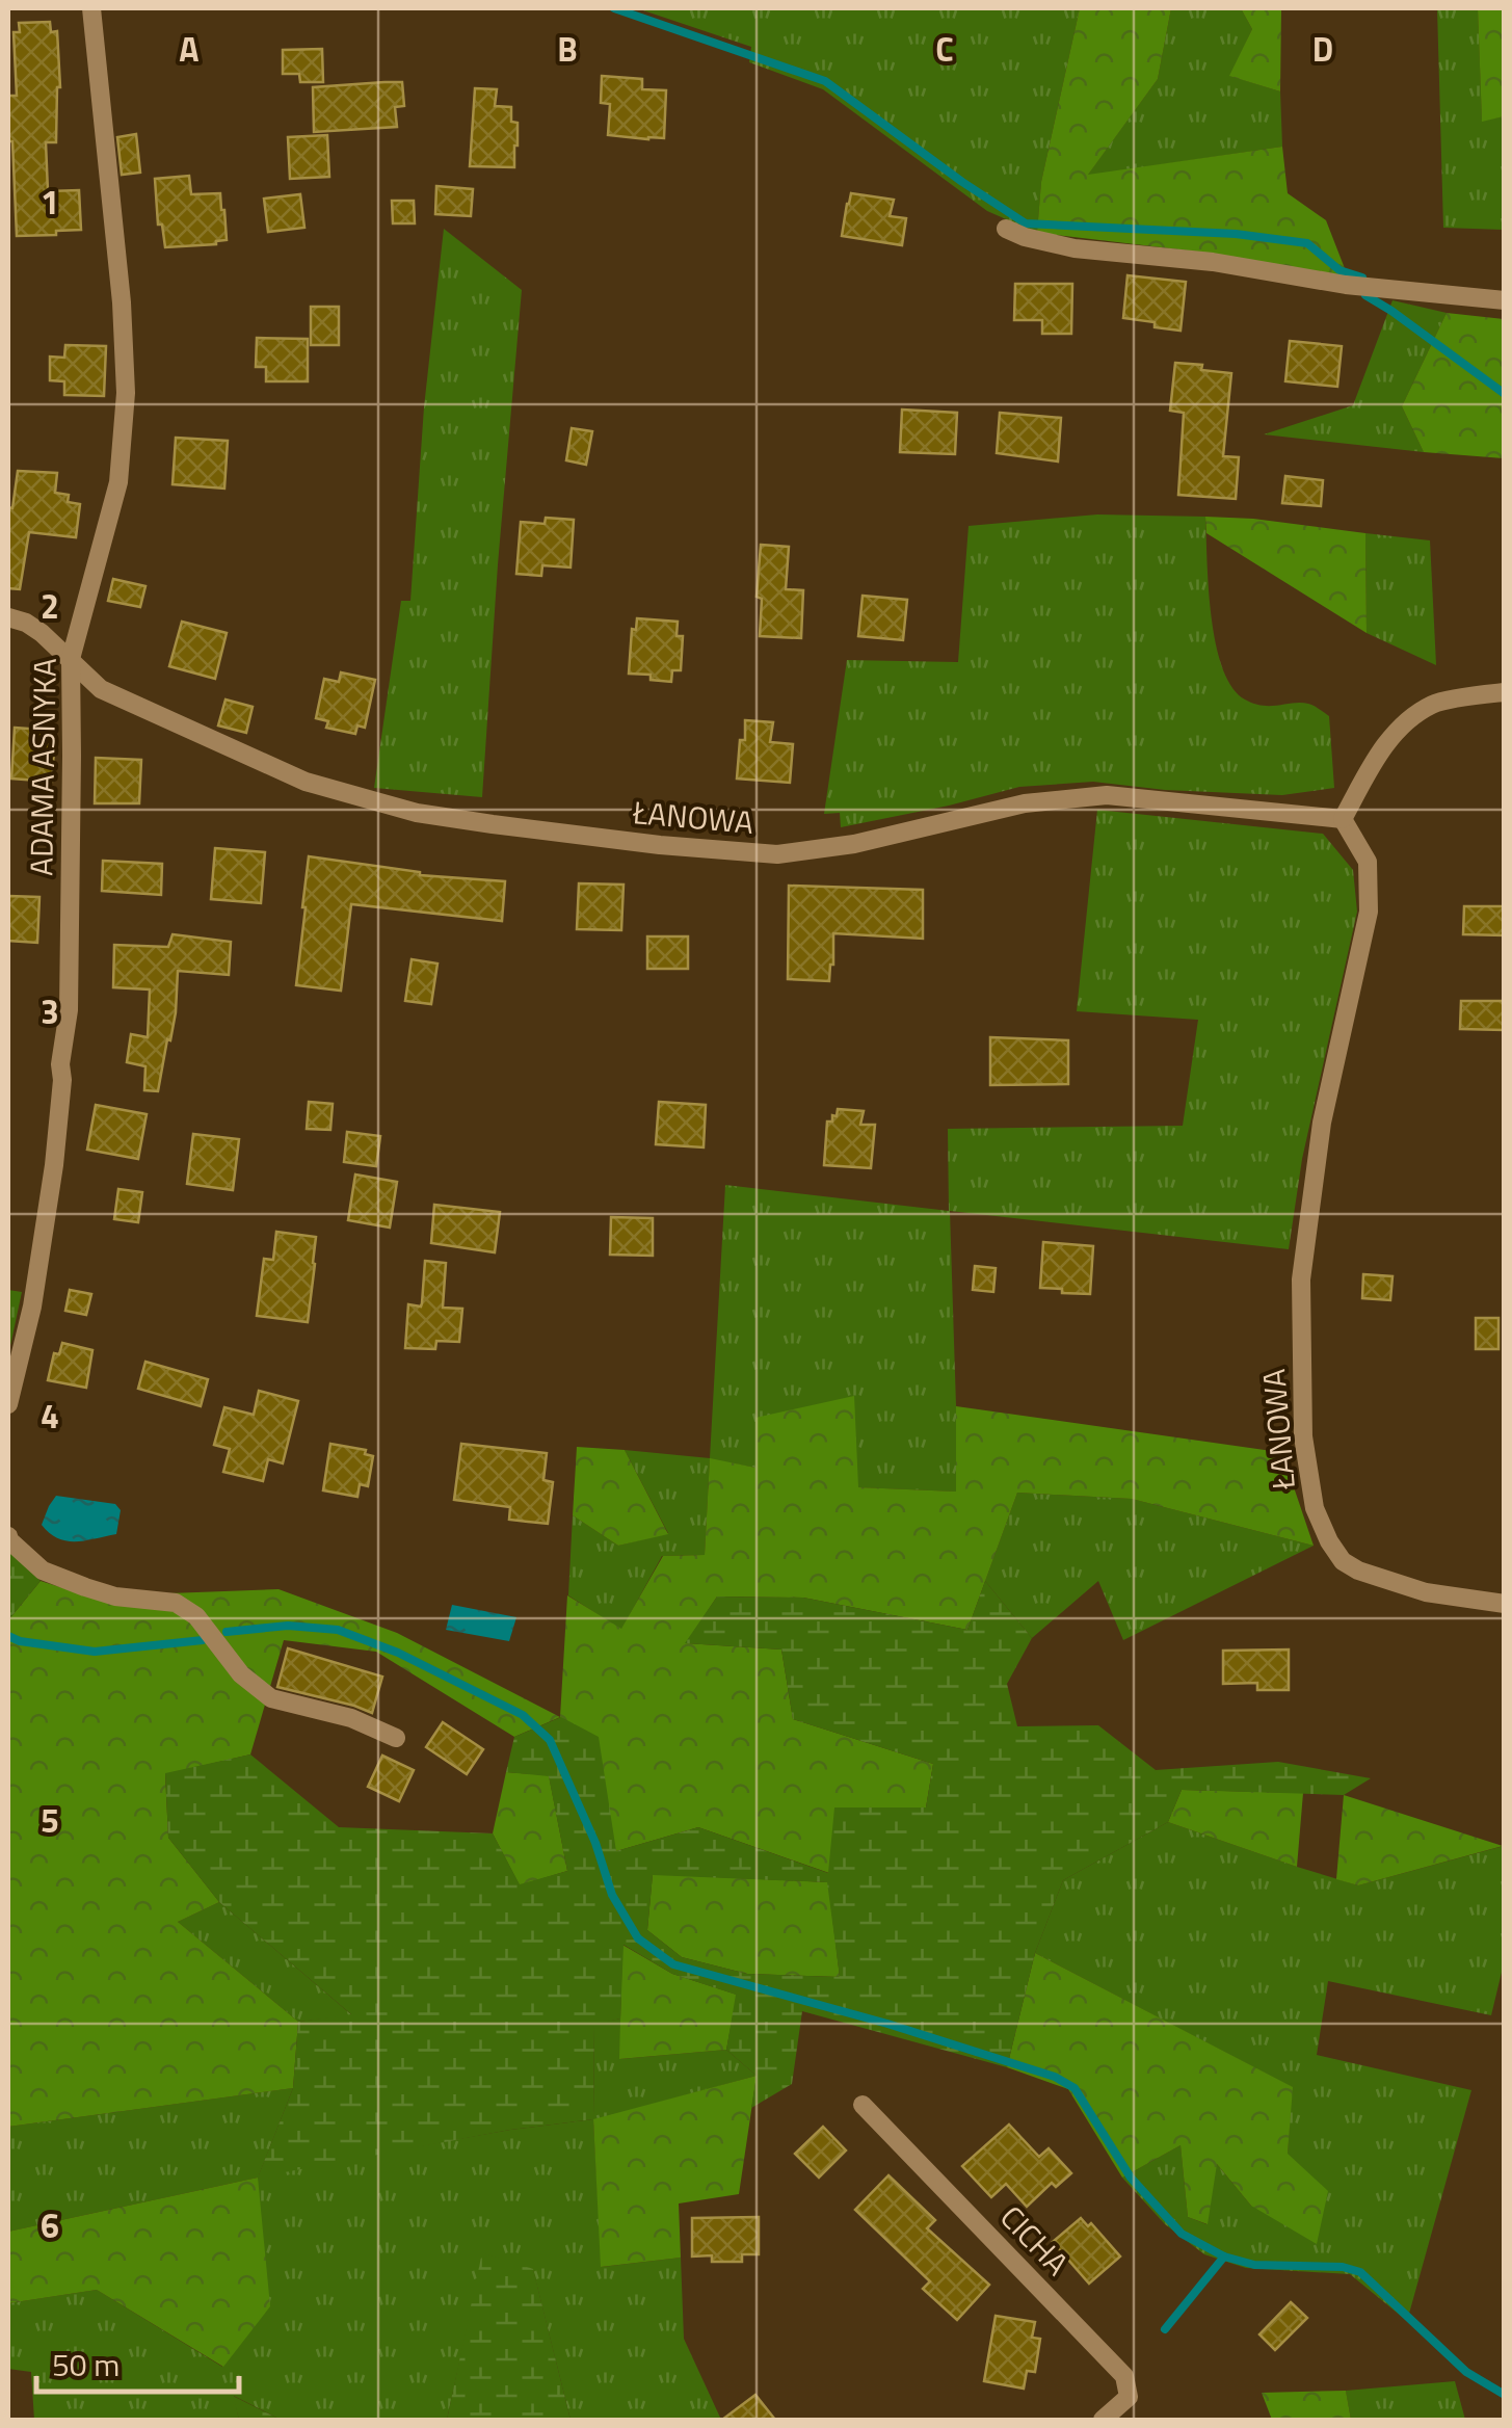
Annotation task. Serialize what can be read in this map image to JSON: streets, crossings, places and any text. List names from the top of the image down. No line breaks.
{"streets":{"street":["ADAMA ASNYKA","ŁANOWA","CICHA"]},"crossings":[["ADAMA ASNYKA","ŁANOWA"]],"scale_bar":"50 m","grid":{"columns":["A","B","C","D"],"rows":["1","2","3","4","5","6"]}}
